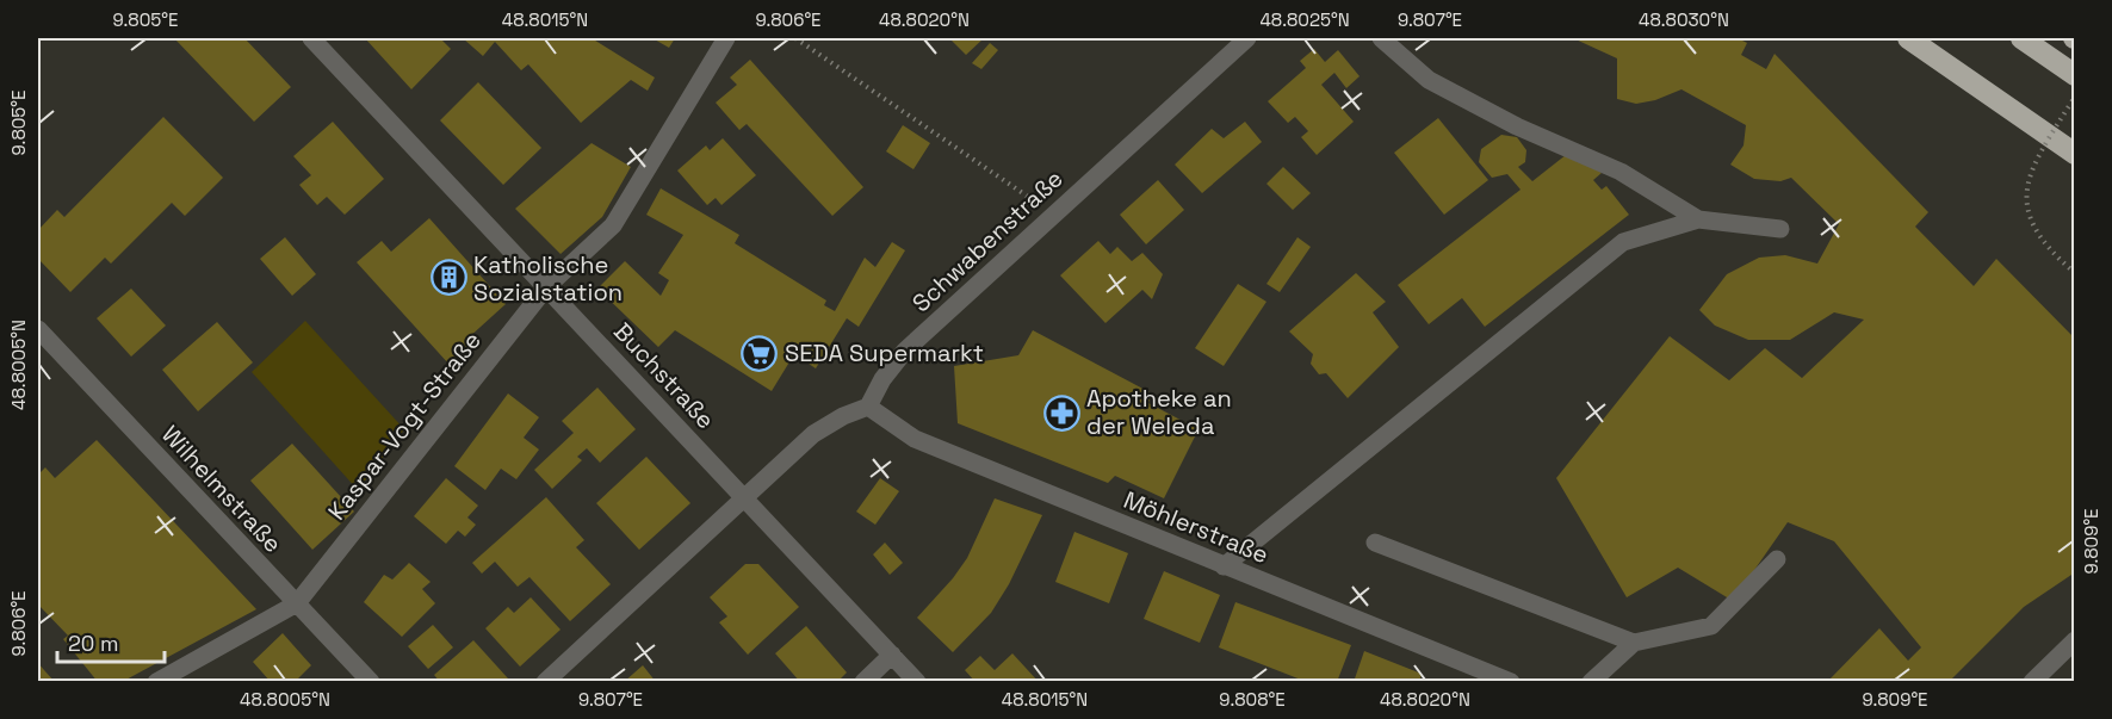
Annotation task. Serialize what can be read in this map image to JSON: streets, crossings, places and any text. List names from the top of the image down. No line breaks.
{"streets":{"street":["Schwabenstraße","Buchstraße","Kaspar-Vogt-Straße","Wilhelmstraße","Möhlerstraße"]},"crossings":[["Schwabenstraße","Möhlerstraße"],["Buchstraße","Kaspar-Vogt-Straße"],["Kaspar-Vogt-Straße","Wilhelmstraße"]],"places":{"building":["Katholische Sozialstation"],"supermarket":["SEDA Supermarkt"],"pharmacy":["Apotheke an der Weleda"]},"scale_bar":"20 m","coordinates":["9.805°E","48.8015°N","9.806°E","48.8020°N","48.8025°N","9.807°E","48.8030°N","48.8005°N","9.809°E","9.808°E"]}
